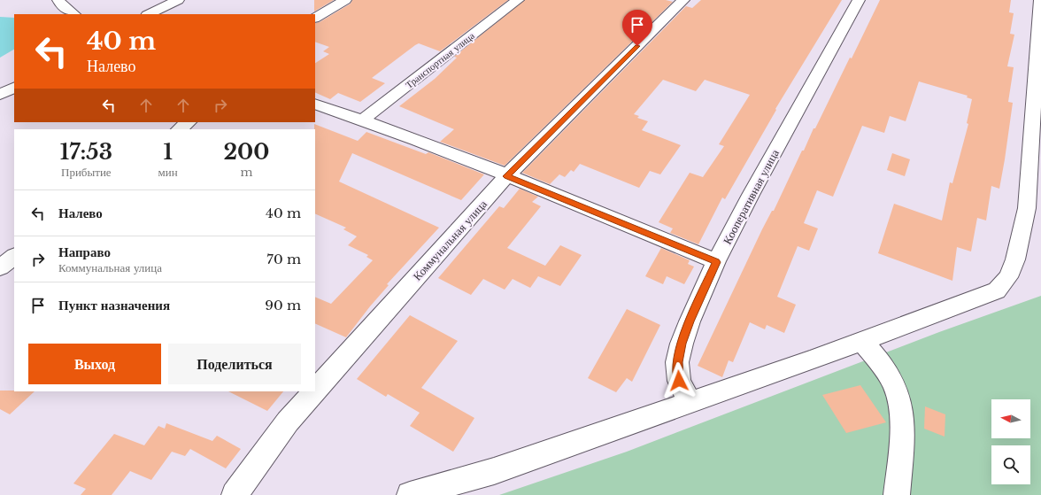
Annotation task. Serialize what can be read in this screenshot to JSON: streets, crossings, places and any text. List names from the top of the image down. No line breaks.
{"streets":{"street":["Транспортная улица","Кооперативная улица","Коммунальная улица"]},"north":"left","page":{"turn":["40 m","Налево"],"eta":["17:53","Прибытие","1","мин","200","m"],"list":[{"name":"Налево","value":"40 m"},{"name":"Направо","note":"Коммунальная улица","value":"70 m"},{"name":"Пункт назначения","value":"90 m"}],"buttons":["Выход","Поделиться"]}}
